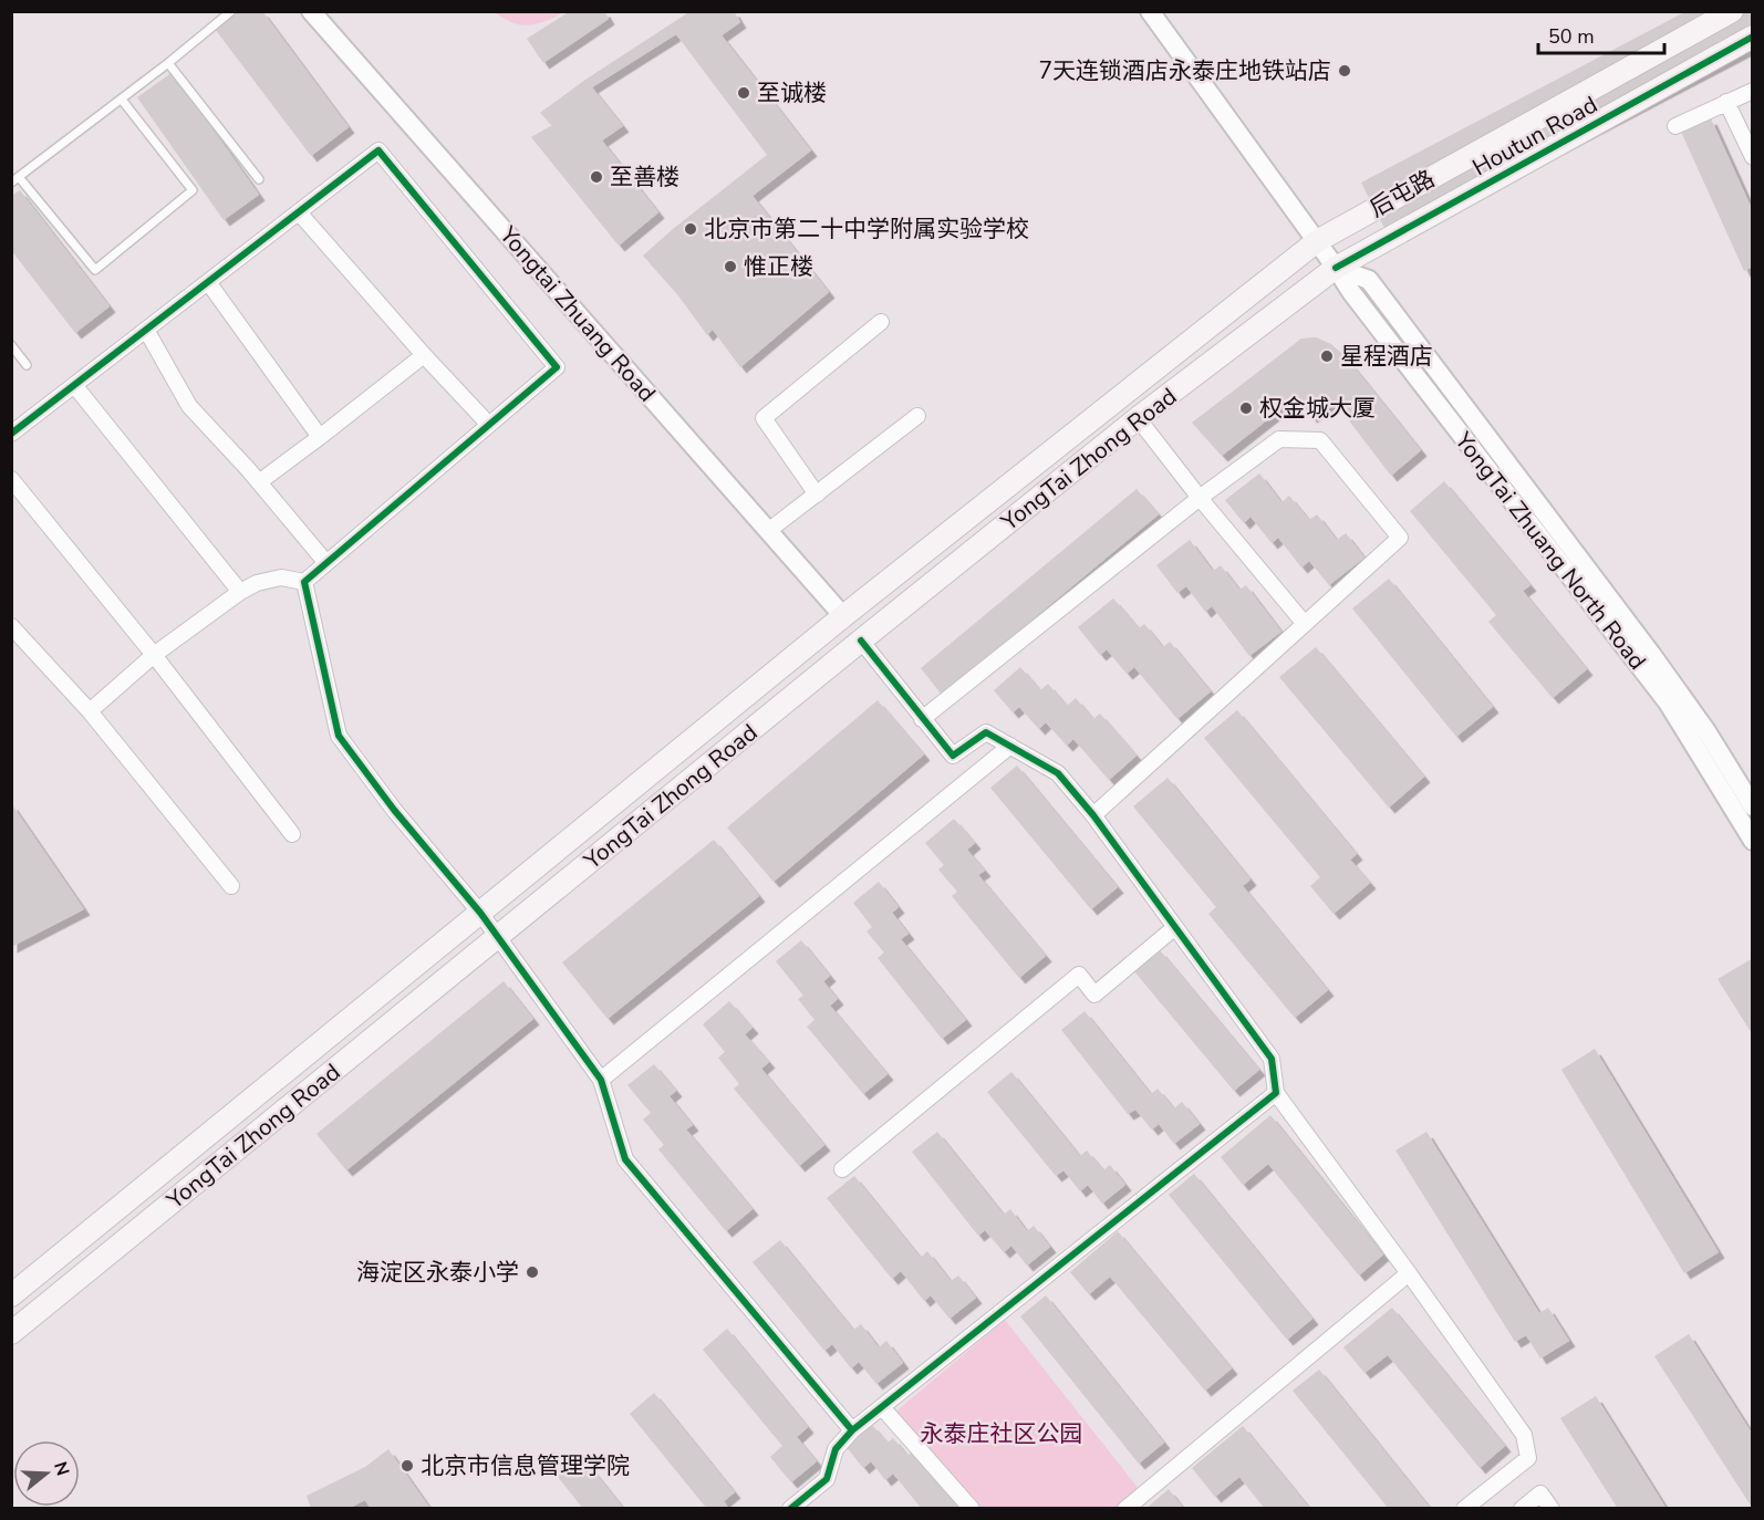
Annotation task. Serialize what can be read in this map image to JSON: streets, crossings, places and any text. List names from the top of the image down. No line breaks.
{"streets":{"main road":["Houtun Road","后屯路","YongTai Zhong Road"],"street":["Yongtai Zhuang Road","YongTai Zhuang North Road"]},"crossings":[["Houtun Road","YongTai Zhong Road"],["Houtun Road","YongTai Zhuang North Road"],["后屯路","YongTai Zhong Road"],["后屯路","YongTai Zhuang North Road"],["Yongtai Zhuang Road","YongTai Zhong Road"],["YongTai Zhong Road","YongTai Zhuang North Road"]],"parks":["永泰庄社区公园"],"places":["7天连锁酒店永泰庄地铁站店","至诚楼","至善楼","北京市第二十中学附属实验学校","惟正楼","星程酒店","权金城大厦","海淀区永泰小学","北京市信息管理学院"],"scale_bar":"50 m","north":"right"}
